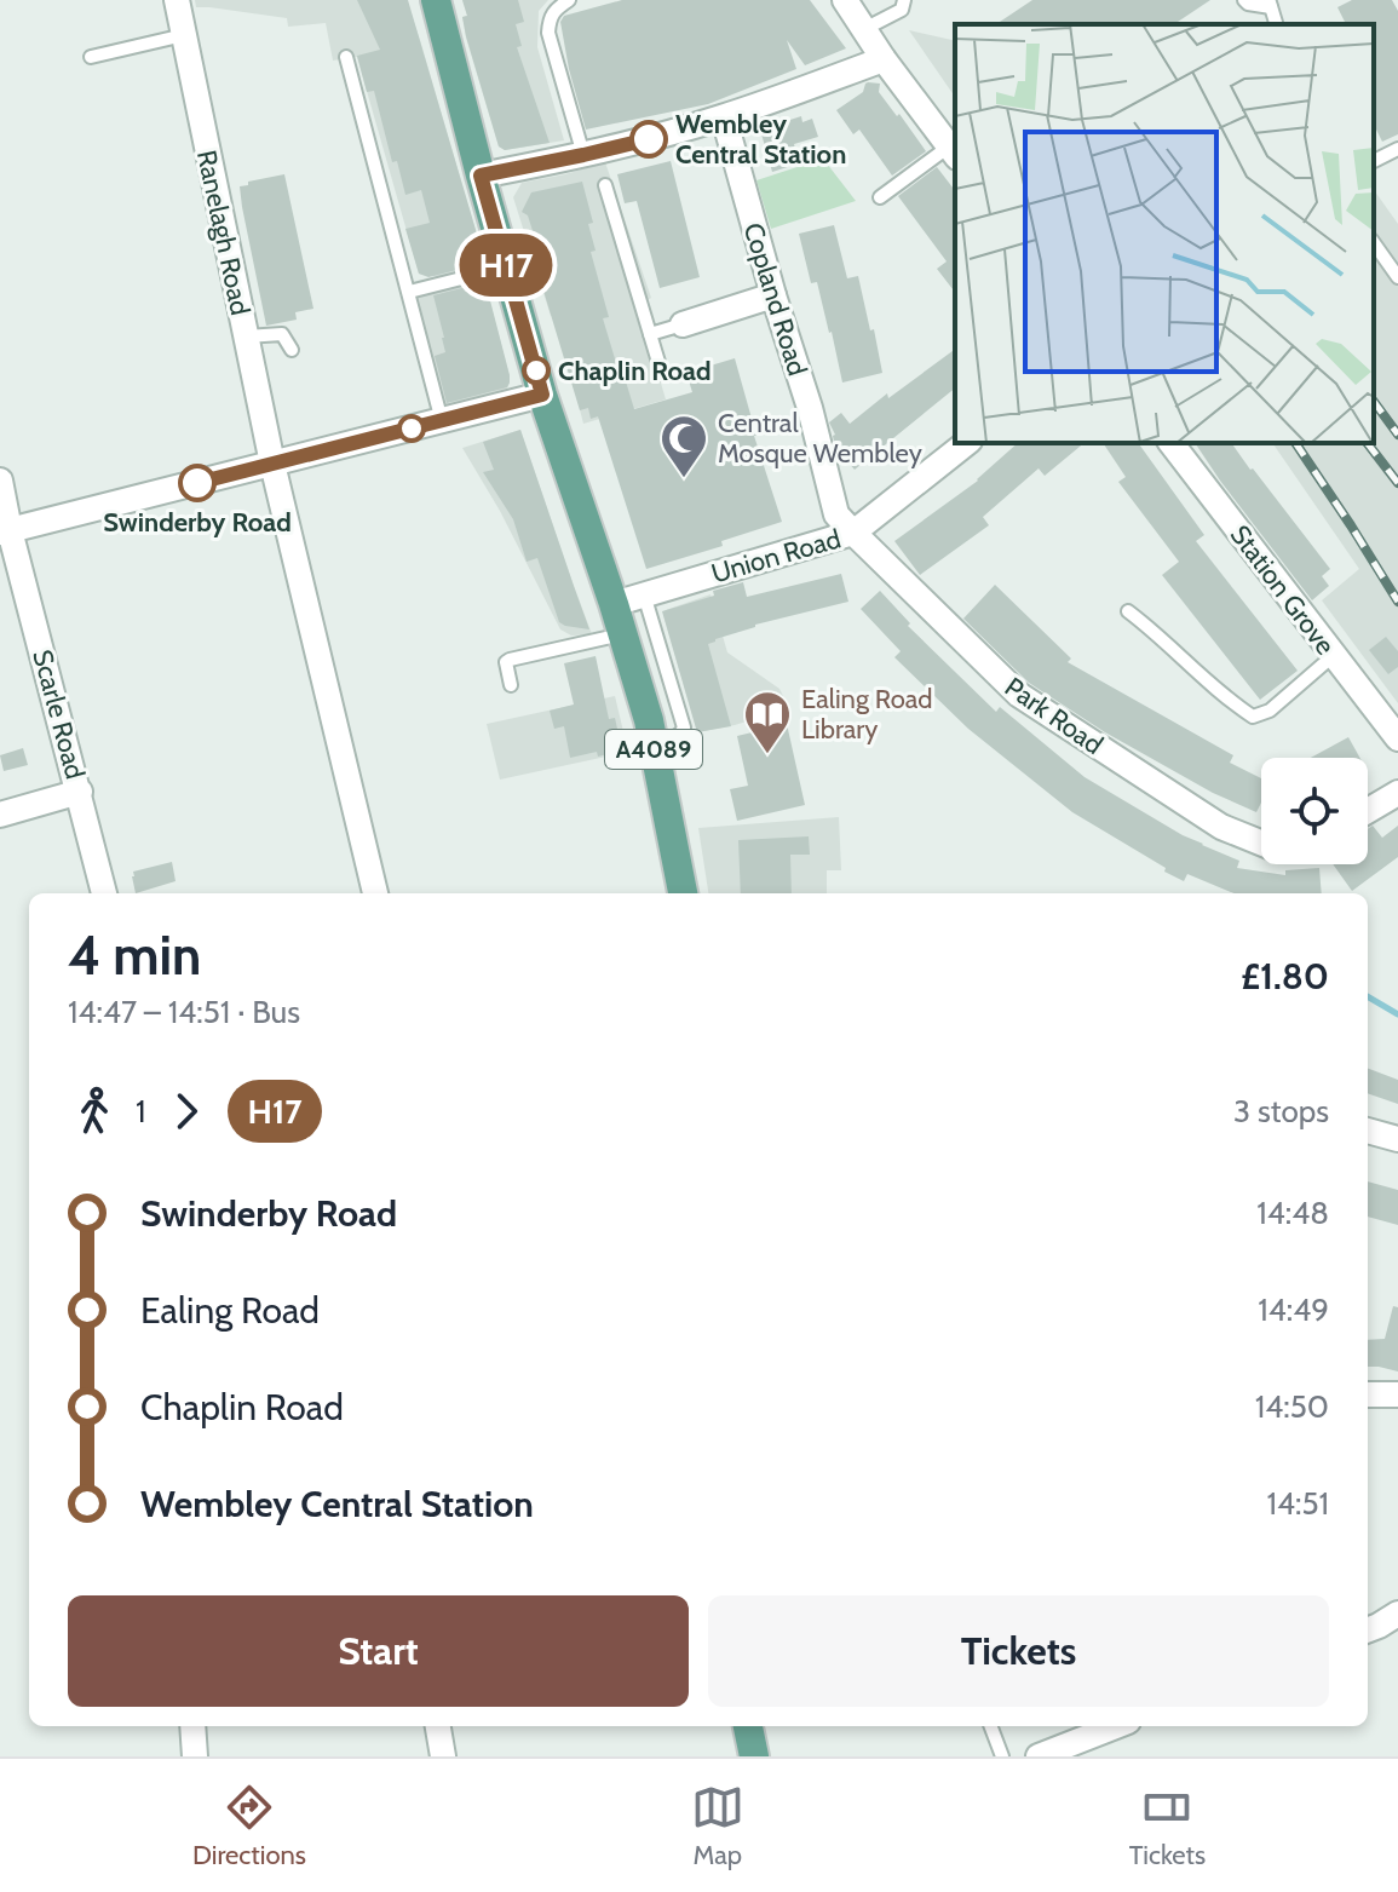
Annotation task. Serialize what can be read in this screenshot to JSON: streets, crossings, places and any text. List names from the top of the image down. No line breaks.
{"streets":{"main road":["A4089"],"street":["Ranelagh Road","Copland Road","Union Road","Station Grove","Scarle Road","Park Road"]},"crossings":[["Copland Road","Union Road"],["Copland Road","Park Road"],["Union Road","Park Road"],["Union Road","A4089"]],"places":{"other":["Wembley Central Station","Chaplin Road","Swinderby Road"],"mosque":["Central Mosque Wembley"],"library":["Ealing Road Library"]},"lines":["bus line H17"],"page":{"on_map":"H17","heading":["4 min","14:47 – 14:51 · Bus","£1.80"],"legs":["1","H17","3 stops"],"list":[{"name":"Swinderby Road","value":"14:48"},{"name":"Ealing Road","value":"14:49"},{"name":"Chaplin Road","value":"14:50"},{"name":"Wembley Central Station","value":"14:51"}],"buttons":["Start","Tickets"],"tabs":["Directions","Map","Tickets"]}}
